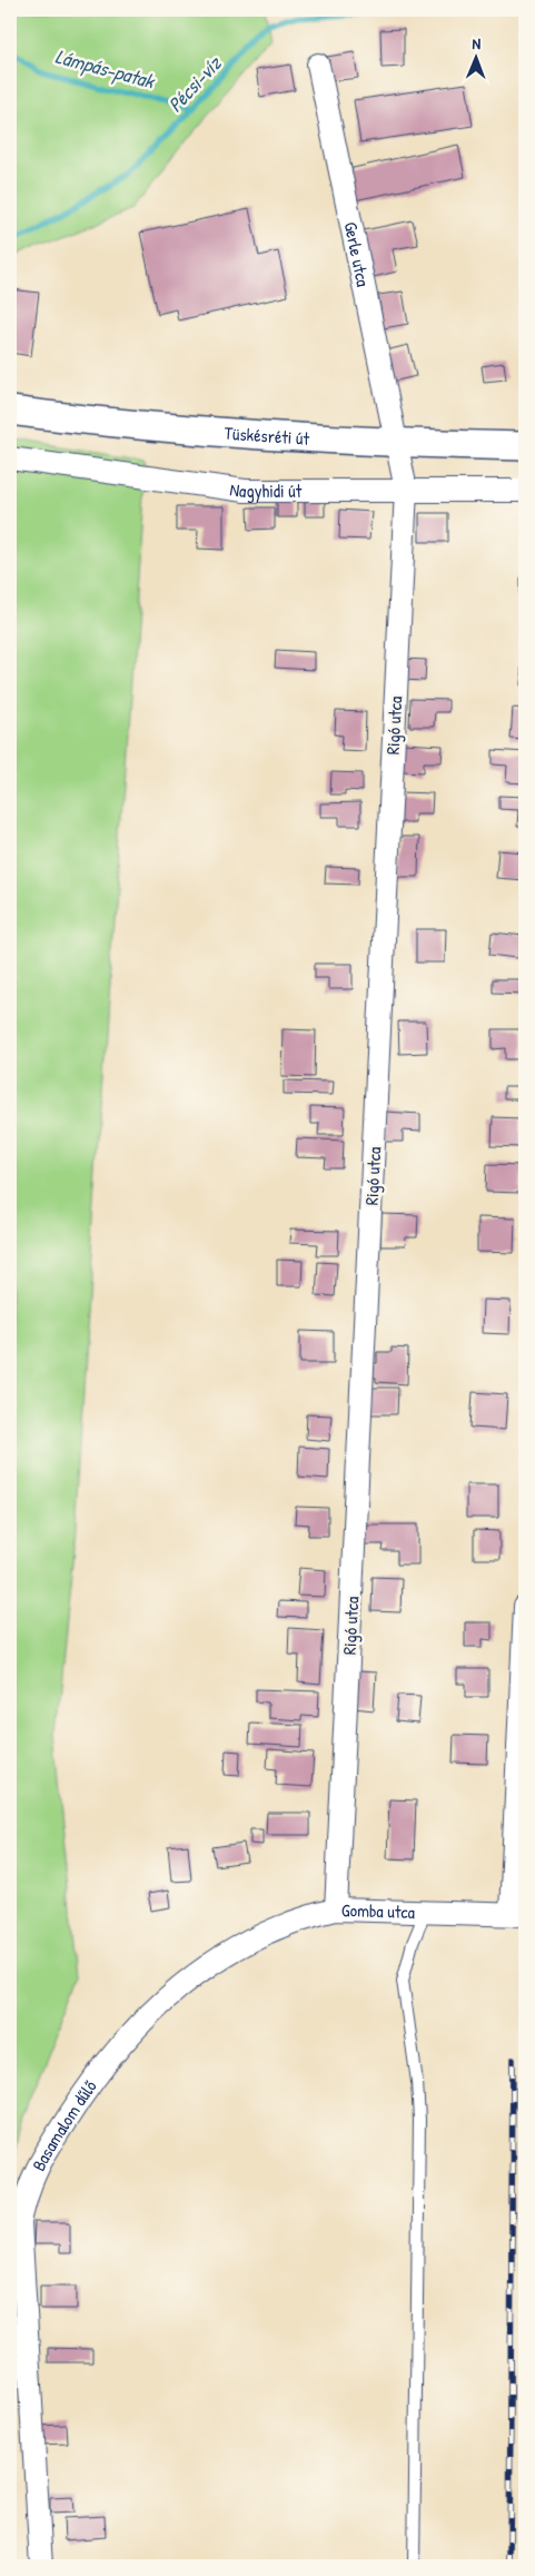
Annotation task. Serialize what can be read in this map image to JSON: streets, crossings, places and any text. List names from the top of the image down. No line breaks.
{"streets":{"street":["Gerle utca","Tüskésréti út","Nagyhidi út","Rigó utca","Gomba utca","Basamalom dűlő"]},"crossings":[["Gerle utca","Tüskésréti út"],["Gerle utca","Rigó utca"],["Tüskésréti út","Rigó utca"],["Nagyhidi út","Rigó utca"],["Rigó utca","Gomba utca"],["Gomba utca","Basamalom dűlő"]],"water":["Lámpás-patak","Pécsi-víz"],"north":"top"}
